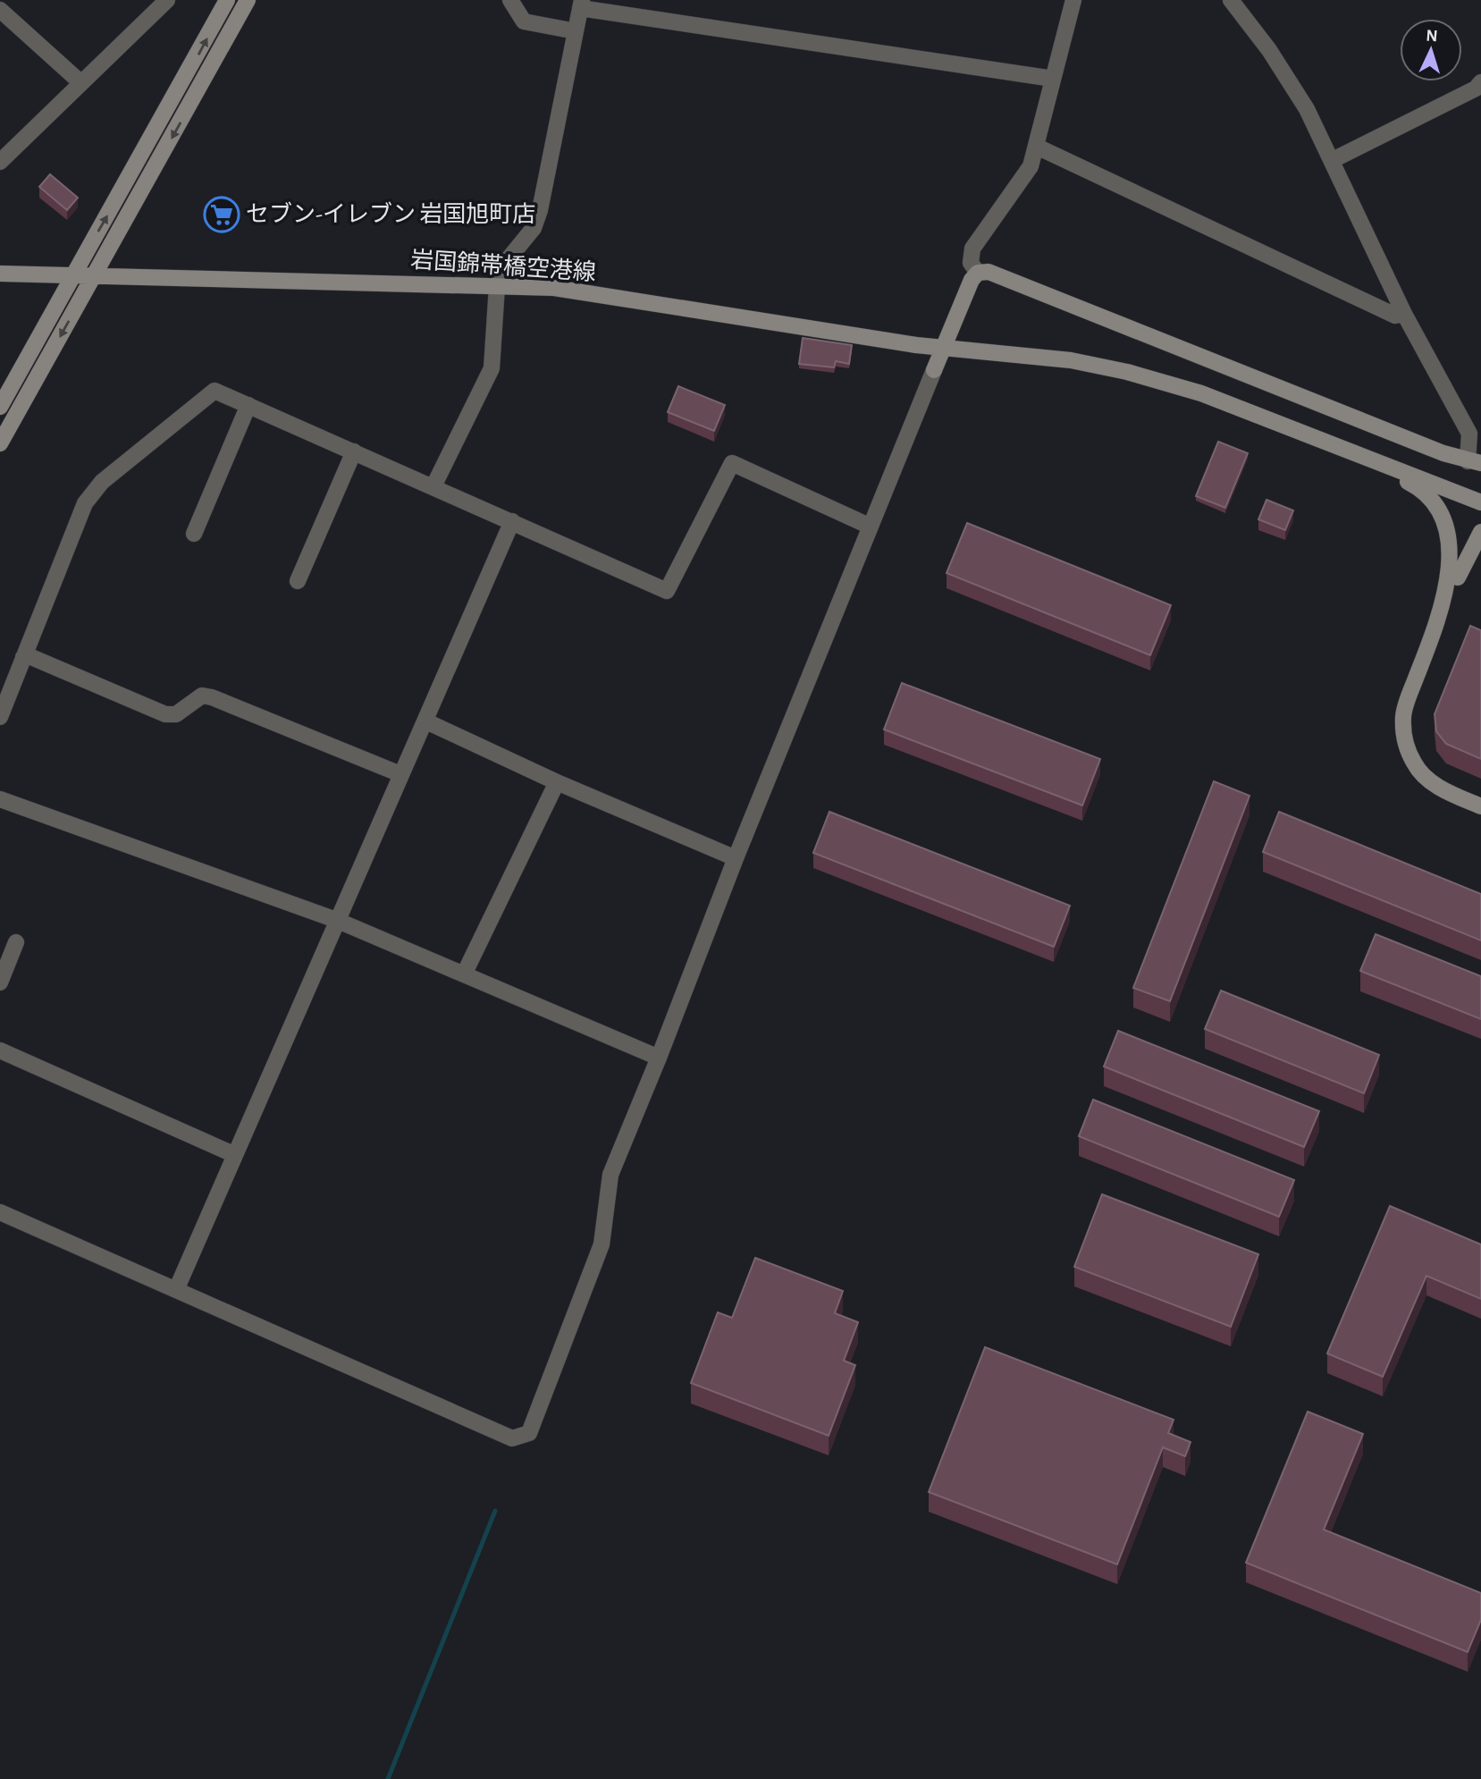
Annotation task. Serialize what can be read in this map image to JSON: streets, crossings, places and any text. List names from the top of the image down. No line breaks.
{"streets":{"street":["岩国錦帯橋空港線"]},"places":{"supermarket":["セブン-イレブン 岩国旭町店"]},"north":"top"}
